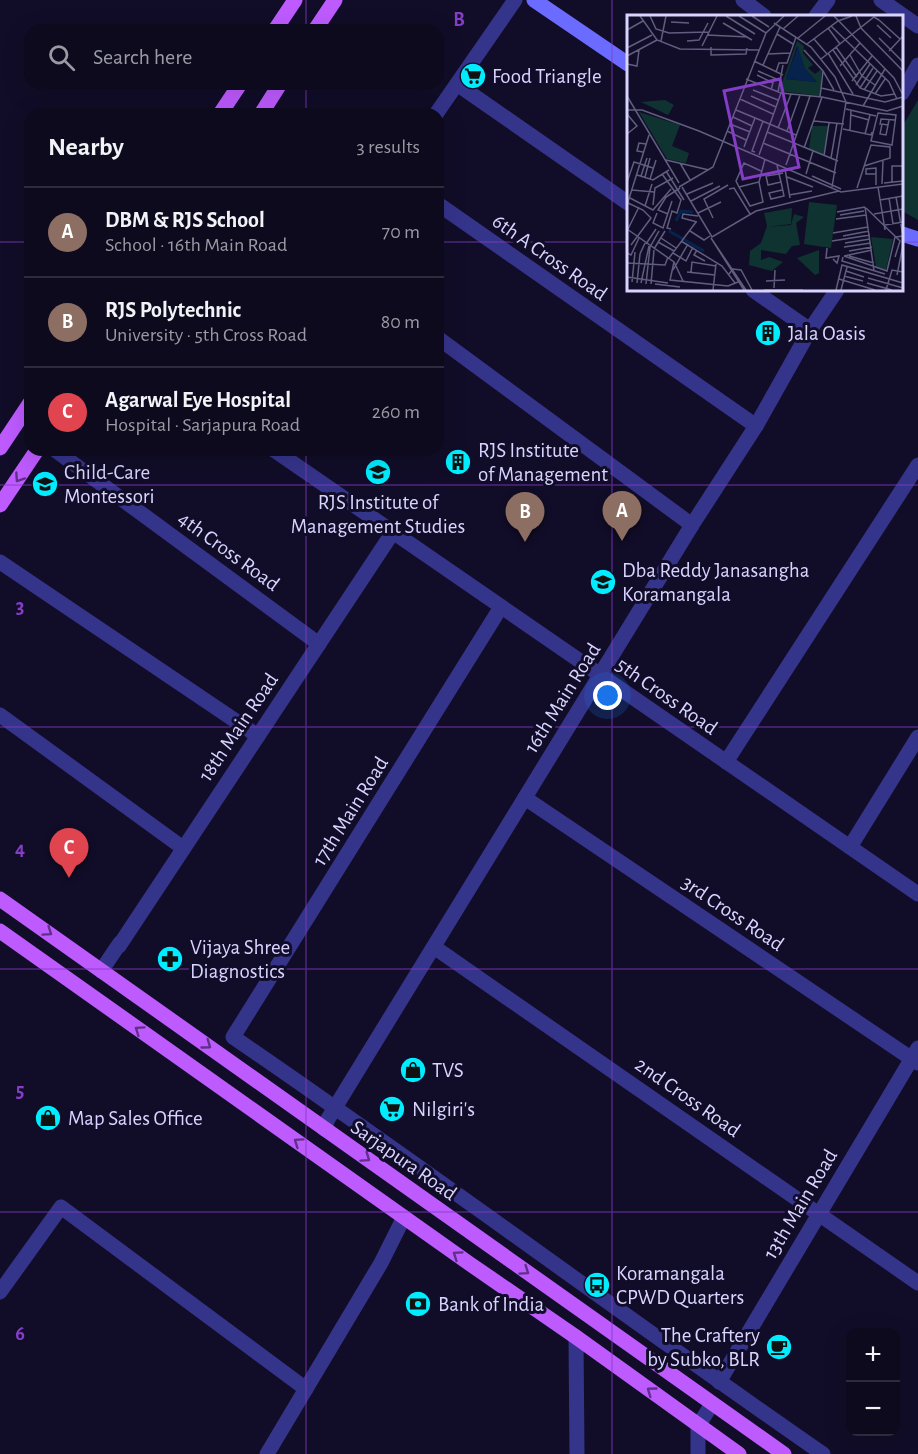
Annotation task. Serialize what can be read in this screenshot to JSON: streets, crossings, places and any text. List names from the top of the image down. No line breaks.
{"streets":{"main road":["Sarjapura Road"],"street":["6th A Cross Road","4th Cross Road","5th Cross Road","16th Main Road","18th Main Road","17th Main Road","3rd Cross Road","2nd Cross Road","13th Main Road"]},"crossings":[["6th A Cross Road","16th Main Road"],["4th Cross Road","18th Main Road"],["5th Cross Road","16th Main Road"],["5th Cross Road","18th Main Road"],["5th Cross Road","17th Main Road"],["16th Main Road","3rd Cross Road"],["16th Main Road","2nd Cross Road"],["16th Main Road","Sarjapura Road"],["18th Main Road","Sarjapura Road"],["17th Main Road","Sarjapura Road"],["3rd Cross Road","13th Main Road"],["2nd Cross Road","13th Main Road"],["Sarjapura Road","13th Main Road"]],"places":{"supermarket":["Food Triangle","Nilgiri's"],"building":["Jala Oasis","RJS Institute of Management"],"school or university":["RJS Institute of Management Studies","Child-Care Montessori","Dba Reddy Janasangha Koramangala"],"pharmacy":["Vijaya Shree Diagnostics"],"shop":["TVS","Map Sales Office"],"bus stop":["Koramangala CPWD Quarters"],"bank":["Bank of India"],"cafe":["The Craftery by Subko, BLR"]},"page":{"search":"Search here","heading":["Nearby","3 results"],"list":[{"mark":"A","name":"DBM & RJS School","note":"School · 16th Main Road","value":"70 m"},{"mark":"B","name":"RJS Polytechnic","note":"University · 5th Cross Road","value":"80 m"},{"mark":"C","name":"Agarwal Eye Hospital","note":"Hospital · Sarjapura Road","value":"260 m"}],"pins":["A","B","C"],"map_buttons":["+","−"]},"grid":{"columns":["B"],"rows":["3","4","5","6"]}}
